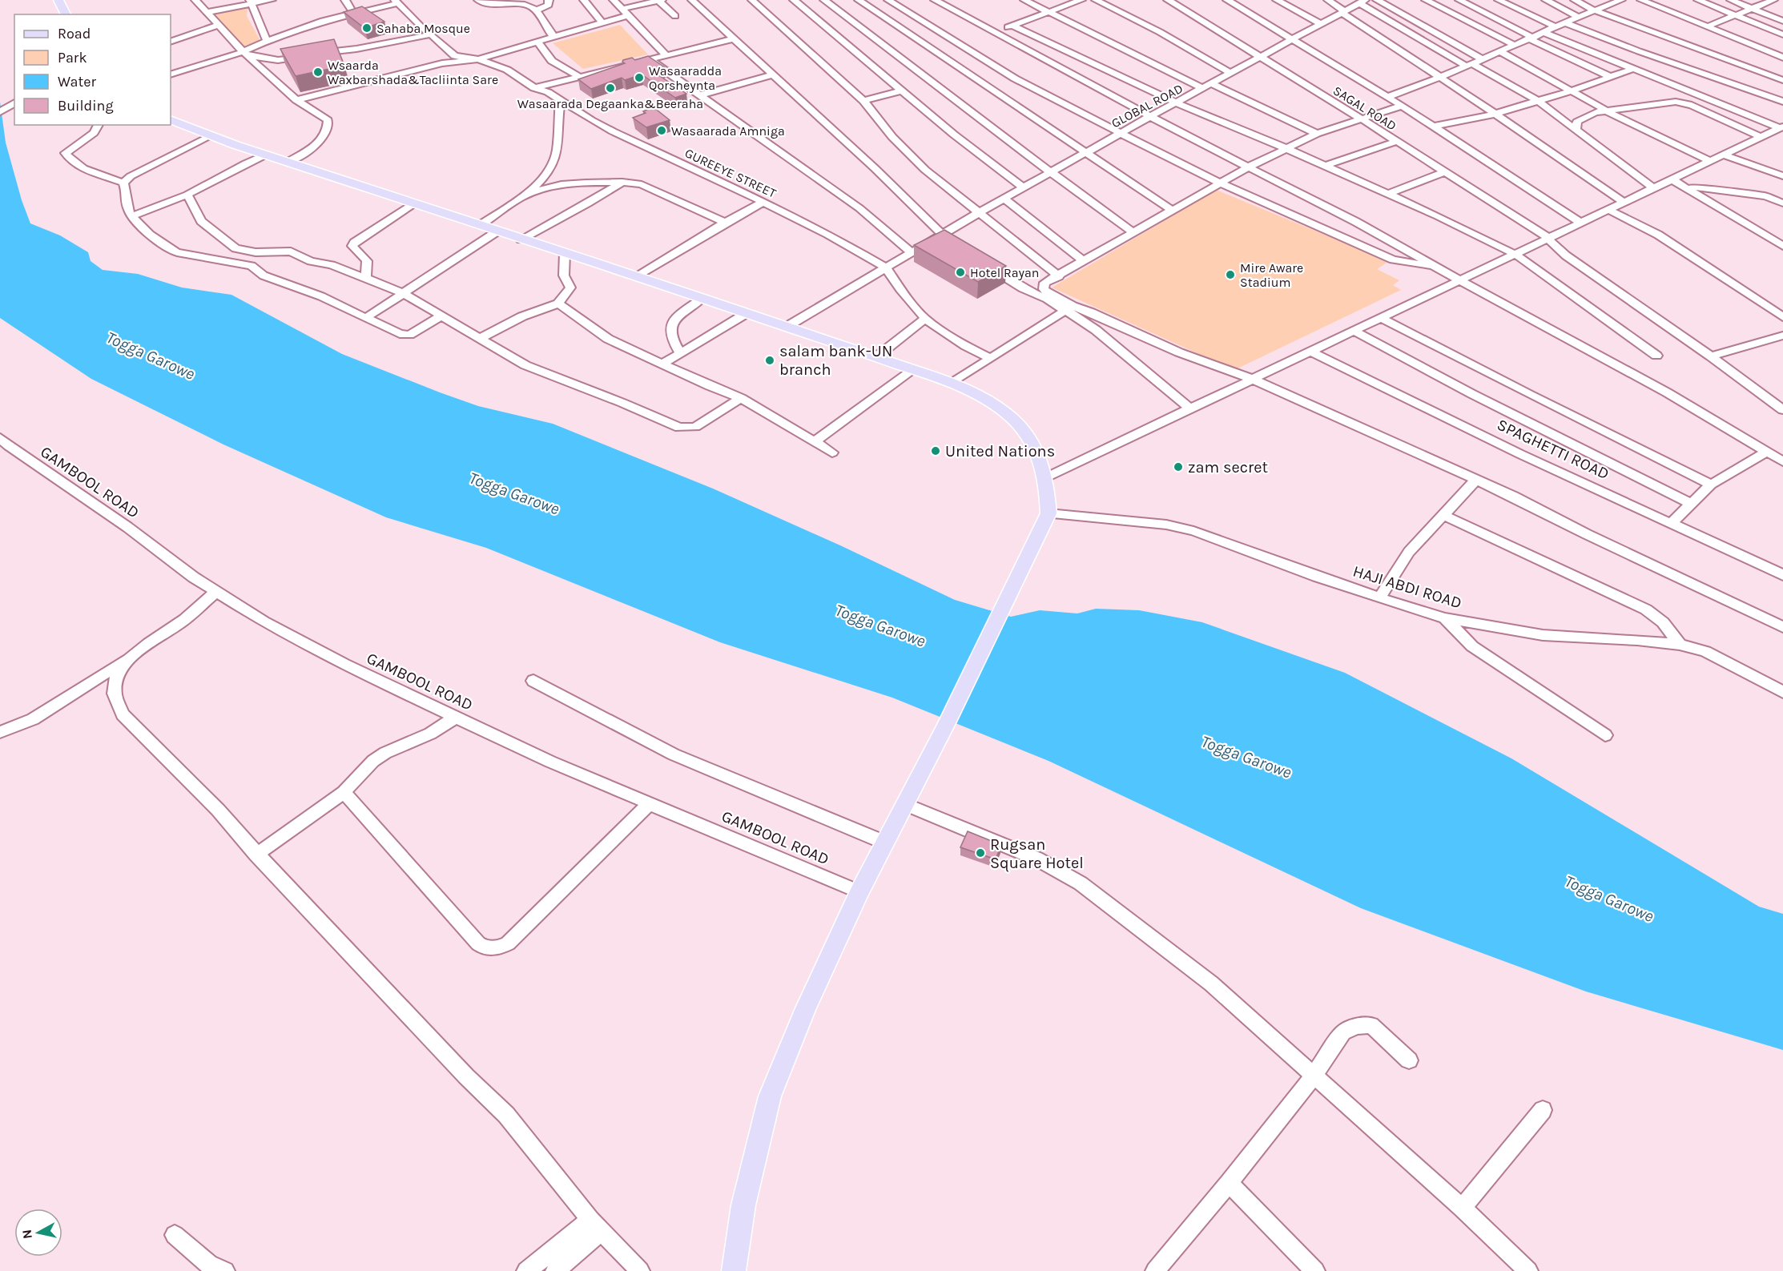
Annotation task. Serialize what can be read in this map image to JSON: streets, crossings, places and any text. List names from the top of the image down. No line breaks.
{"streets":{"street":["GLOBAL ROAD","SAGAL ROAD","GUREEYE STREET","SPAGHETTI ROAD","GAMBOOL ROAD","HAJI ABDI ROAD"]},"crossings":[["GLOBAL ROAD","SAGAL ROAD"],["GLOBAL ROAD","GUREEYE STREET"]],"water":["Togga Garowe"],"places":["Sahaba Mosque","Wsaarda Waxbarshada&Tacliinta Sare","Wasaaradda Qorsheynta","Wasaarada Degaanka&Beeraha","Wasaarada Amniga","Hotel Rayan","Mire Aware Stadium","salam bank-UN branch","United Nations","zam secret","Rugsan Square Hotel"],"legend":["Road","Park","Water","Building"],"north":"left"}
